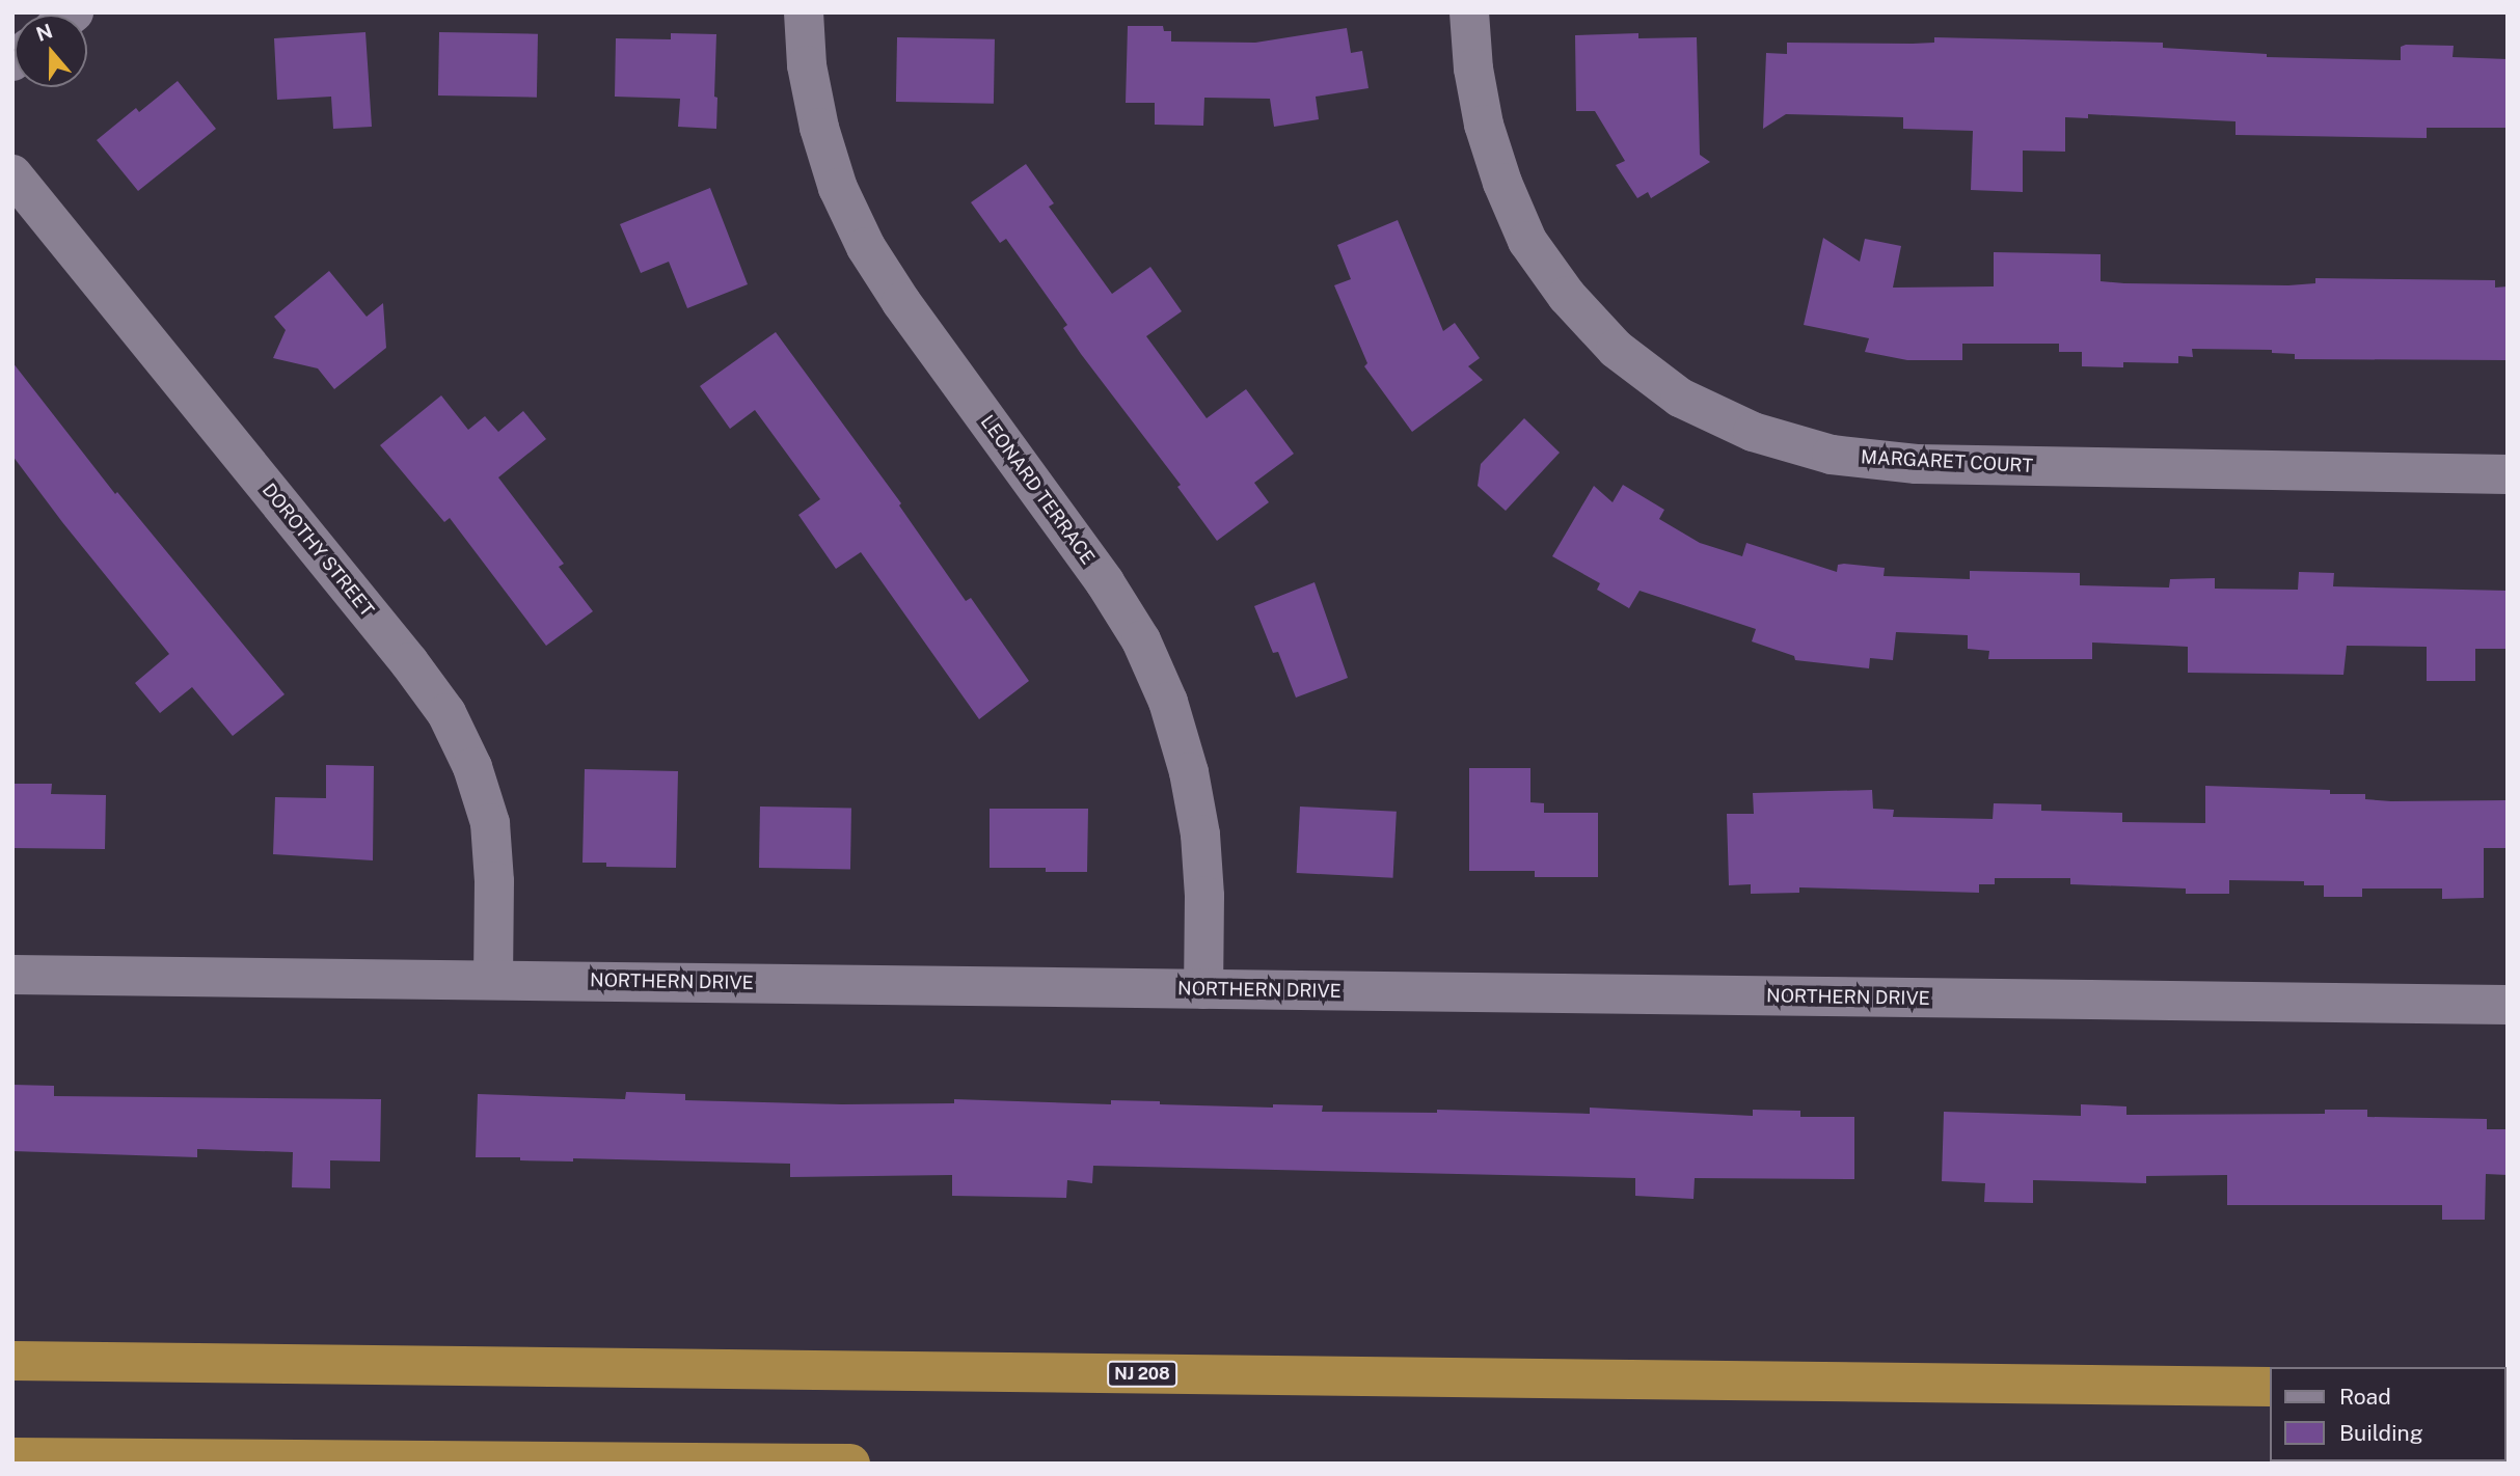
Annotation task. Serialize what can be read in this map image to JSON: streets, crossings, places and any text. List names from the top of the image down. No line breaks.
{"streets":{"highway":["NJ 208"],"street":["MARGARET COURT","LEONARD TERRACE","DOROTHY STREET","NORTHERN DRIVE"]},"crossings":[["LEONARD TERRACE","NORTHERN DRIVE"],["DOROTHY STREET","NORTHERN DRIVE"]],"legend":["Road","Building"],"north":"top"}
